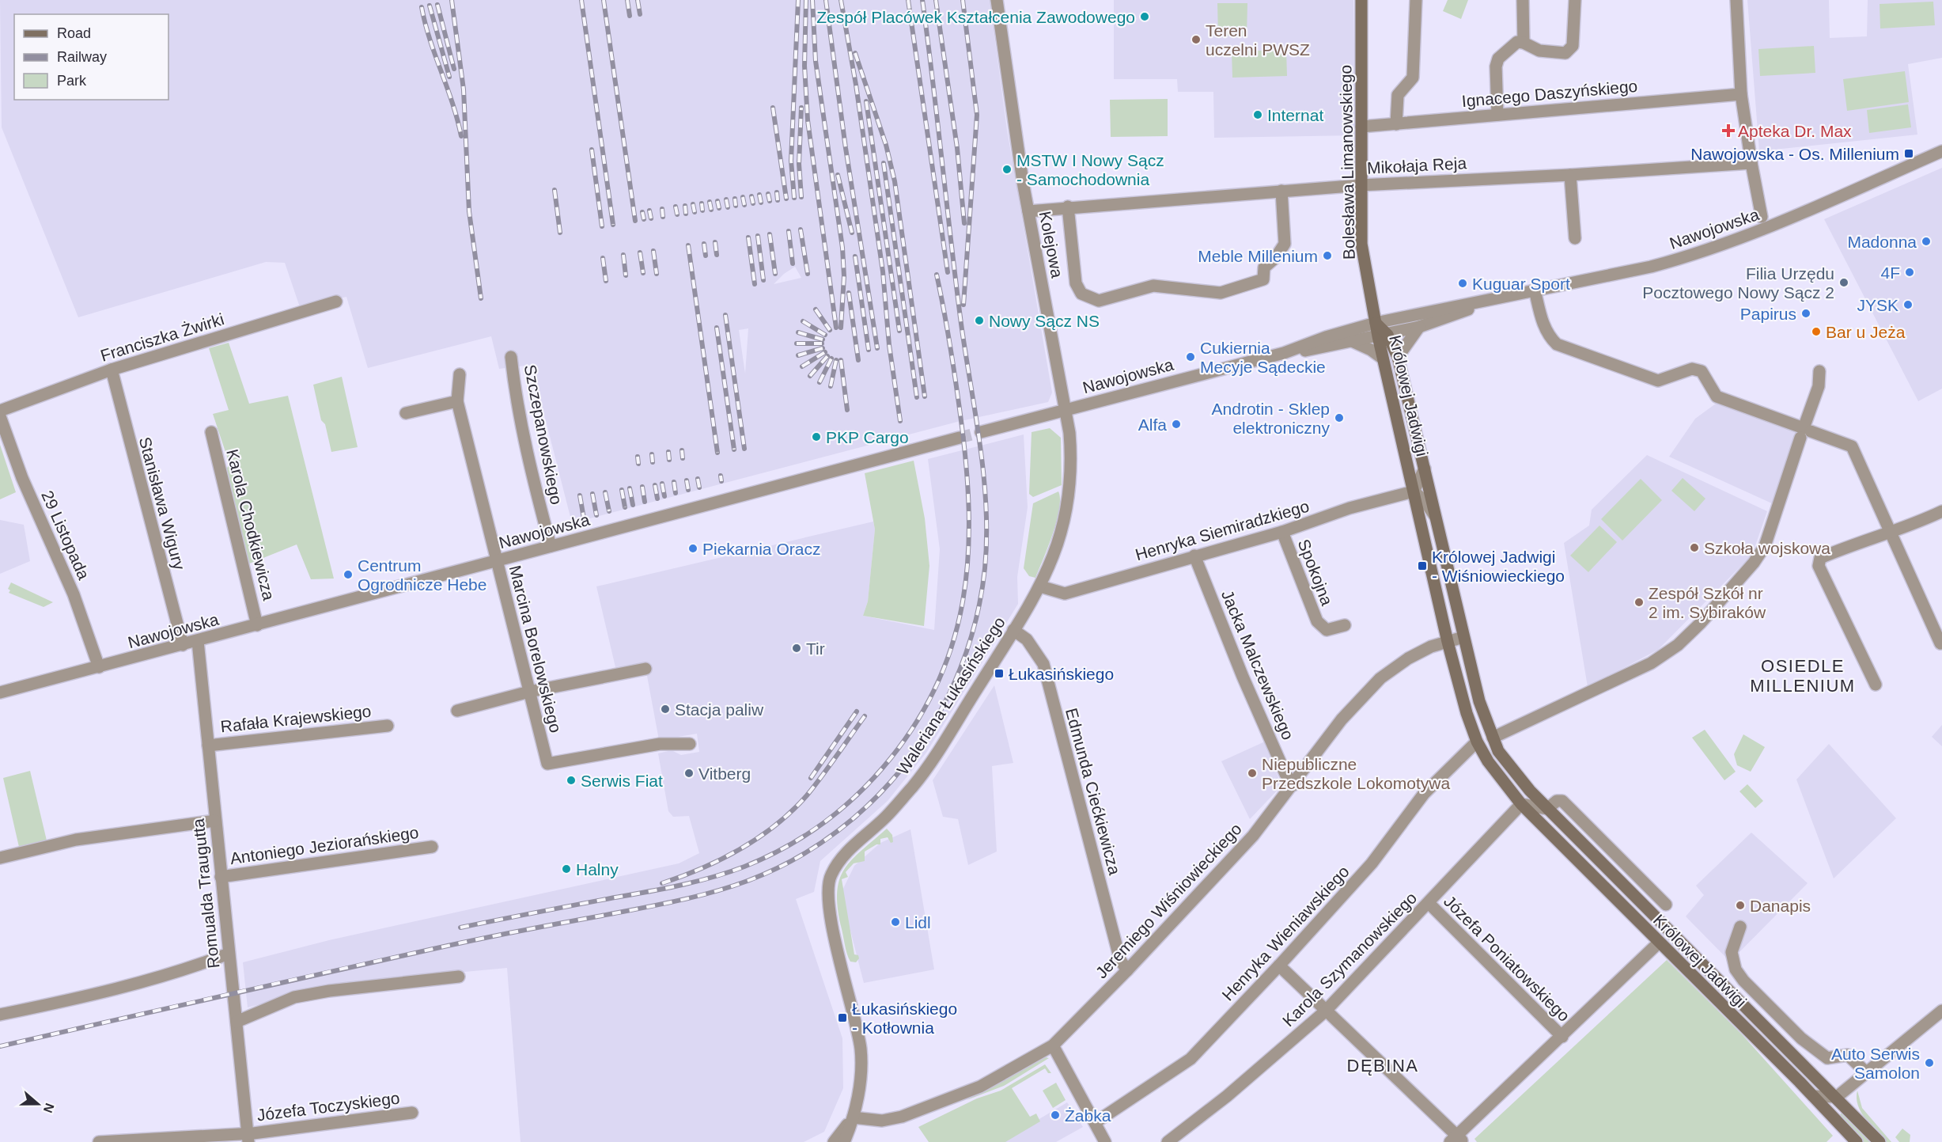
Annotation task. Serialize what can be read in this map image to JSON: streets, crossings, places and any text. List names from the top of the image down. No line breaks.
{"streets":{"main road":["Bolesława Limanowskiego","Królowej Jadwigi"],"street":["Ignacego Daszyńskiego","Mikołaja Reja","Nawojowska","Kolejowa","Franciszka Żwirki","Szczepanowskiego","Stanisława Wigury","Karola Chodkiewicza","Henryka Siemiradzkiego","29 Listopada","Spokojna","Marcina Borelowskiego","Jacka Malczewskiego","Waleriana Łukasińskiego","Rafała Krajewskiego","Edmunda Ciećkiewicza","Antoniego Jeziorańskiego","Romualda Traugutta","Jeremiego Wiśniowieckiego","Henryka Wieniawskiego","Józefa Poniatowskiego","Karola Szymanowskiego","Józefa Toczyskiego"]},"crossings":[["Ignacego Daszyńskiego","Bolesława Limanowskiego"],["Bolesława Limanowskiego","Mikołaja Reja"],["Bolesława Limanowskiego","Nawojowska"],["Bolesława Limanowskiego","Królowej Jadwigi"],["Mikołaja Reja","Kolejowa"],["Nawojowska","Kolejowa"],["Nawojowska","Królowej Jadwigi"],["Nawojowska","Szczepanowskiego"],["Nawojowska","Stanisława Wigury"],["Nawojowska","Karola Chodkiewicza"],["Nawojowska","29 Listopada"],["Nawojowska","Marcina Borelowskiego"],["Nawojowska","Waleriana Łukasińskiego"],["Nawojowska","Romualda Traugutta"],["Kolejowa","Waleriana Łukasińskiego"],["Franciszka Żwirki","Stanisława Wigury"],["Królowej Jadwigi","Henryka Siemiradzkiego"],["Królowej Jadwigi","Jeremiego Wiśniowieckiego"],["Królowej Jadwigi","Henryka Wieniawskiego"],["Królowej Jadwigi","Józefa Poniatowskiego"],["Królowej Jadwigi","Karola Szymanowskiego"],["Henryka Siemiradzkiego","Spokojna"],["Henryka Siemiradzkiego","Jacka Malczewskiego"],["Henryka Siemiradzkiego","Waleriana Łukasińskiego"],["Jacka Malczewskiego","Jeremiego Wiśniowieckiego"],["Waleriana Łukasińskiego","Edmunda Ciećkiewicza"],["Waleriana Łukasińskiego","Jeremiego Wiśniowieckiego"],["Rafała Krajewskiego","Romualda Traugutta"],["Edmunda Ciećkiewicza","Jeremiego Wiśniowieckiego"],["Antoniego Jeziorańskiego","Romualda Traugutta"],["Romualda Traugutta","Józefa Toczyskiego"],["Józefa Poniatowskiego","Karola Szymanowskiego"]],"districts":["OSIEDLE MILLENIUM","DĘBINA"],"places":{"other":["Zespół Placówek Kształcenia Zawodowego","Teren uczelni PWSZ","Internat","MSTW I Nowy Sącz - Samochodownia","Madonna","Meble Millenium","4F","Filia Urzędu Pocztowego Nowy Sącz 2","Kuguar Sport","JYSK","Papirus","Nowy Sącz NS","Bar u Jeża","Cukiernia Mecyje Sądeckie","Androtin - Sklep elektroniczny","Alfa","PKP Cargo","Szkoła wojskowa","Piekarnia Oracz","Centrum Ogrodnicze Hebe","Zespół Szkół nr 2 im. Sybiraków","Tir","Stacja paliw","Vitberg","Niepubliczne Przedszkole Lokomotywa","Serwis Fiat","Halny","Danapis","Lidl","Auto Serwis Samolon","Żabka"],"health":["Apteka Dr. Max"],"transit":["Nawojowska - Os. Millenium","Królowej Jadwigi - Wiśniowieckiego","Łukasińskiego","Łukasińskiego - Kotłownia"]},"legend":["Road","Railway","Park"],"north":"right"}
